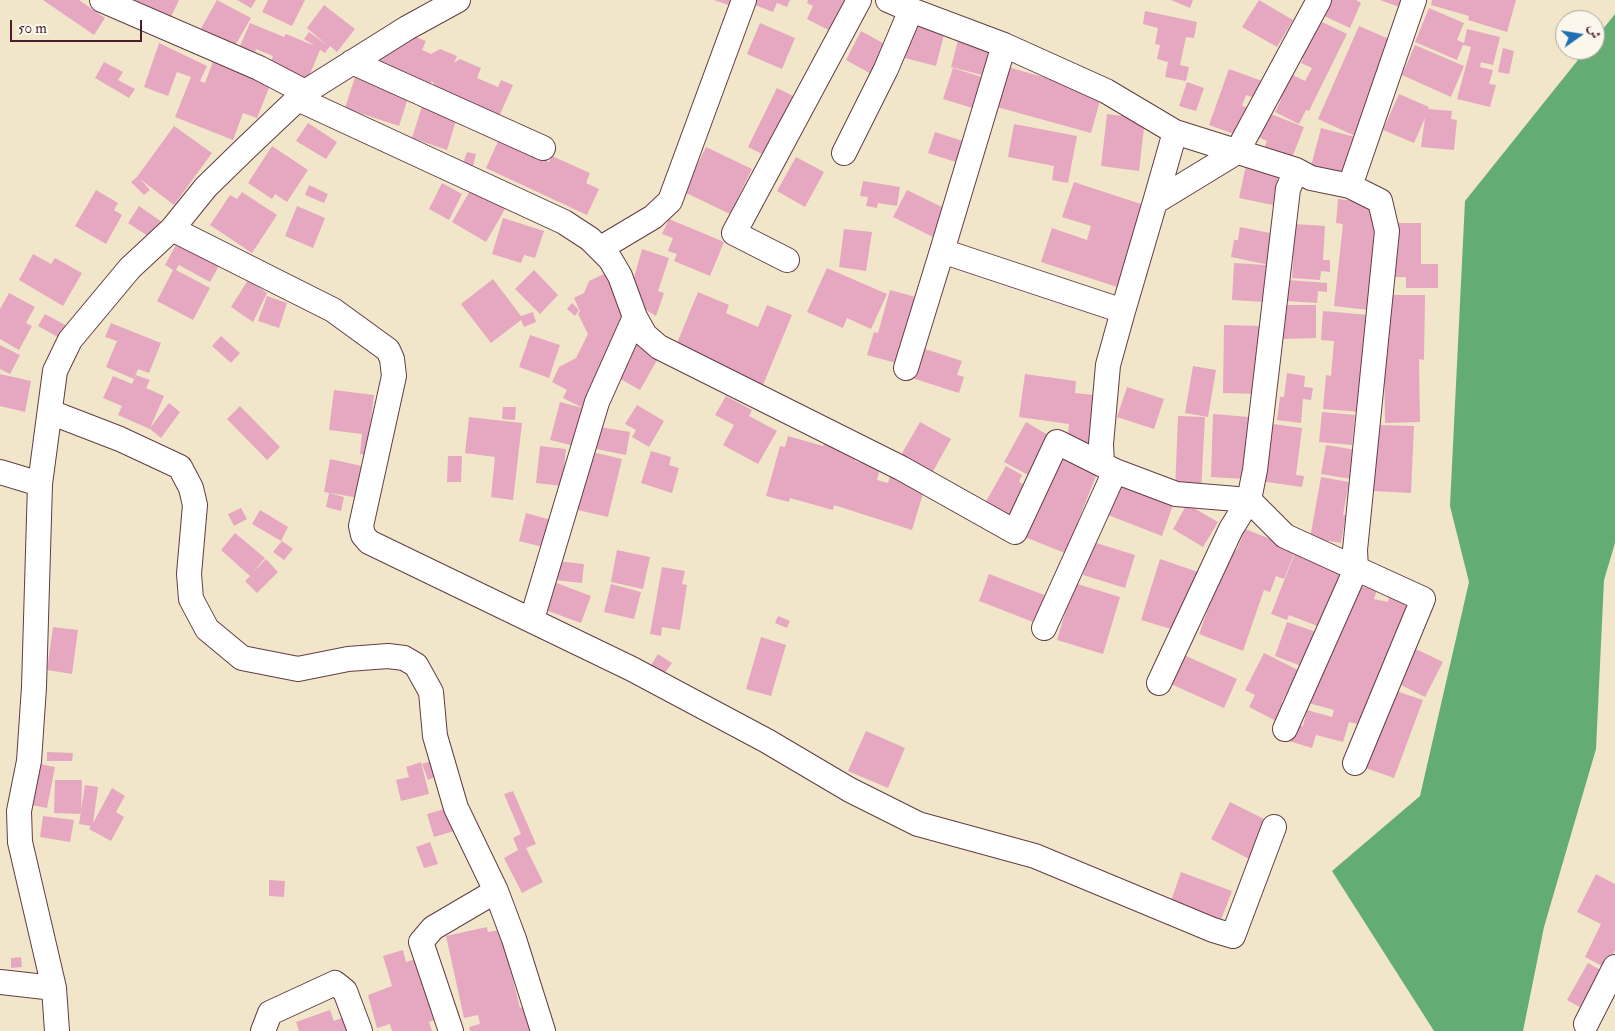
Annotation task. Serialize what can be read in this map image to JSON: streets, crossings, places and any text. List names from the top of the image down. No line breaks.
{"scale_bar":"50 m","north":"right"}
